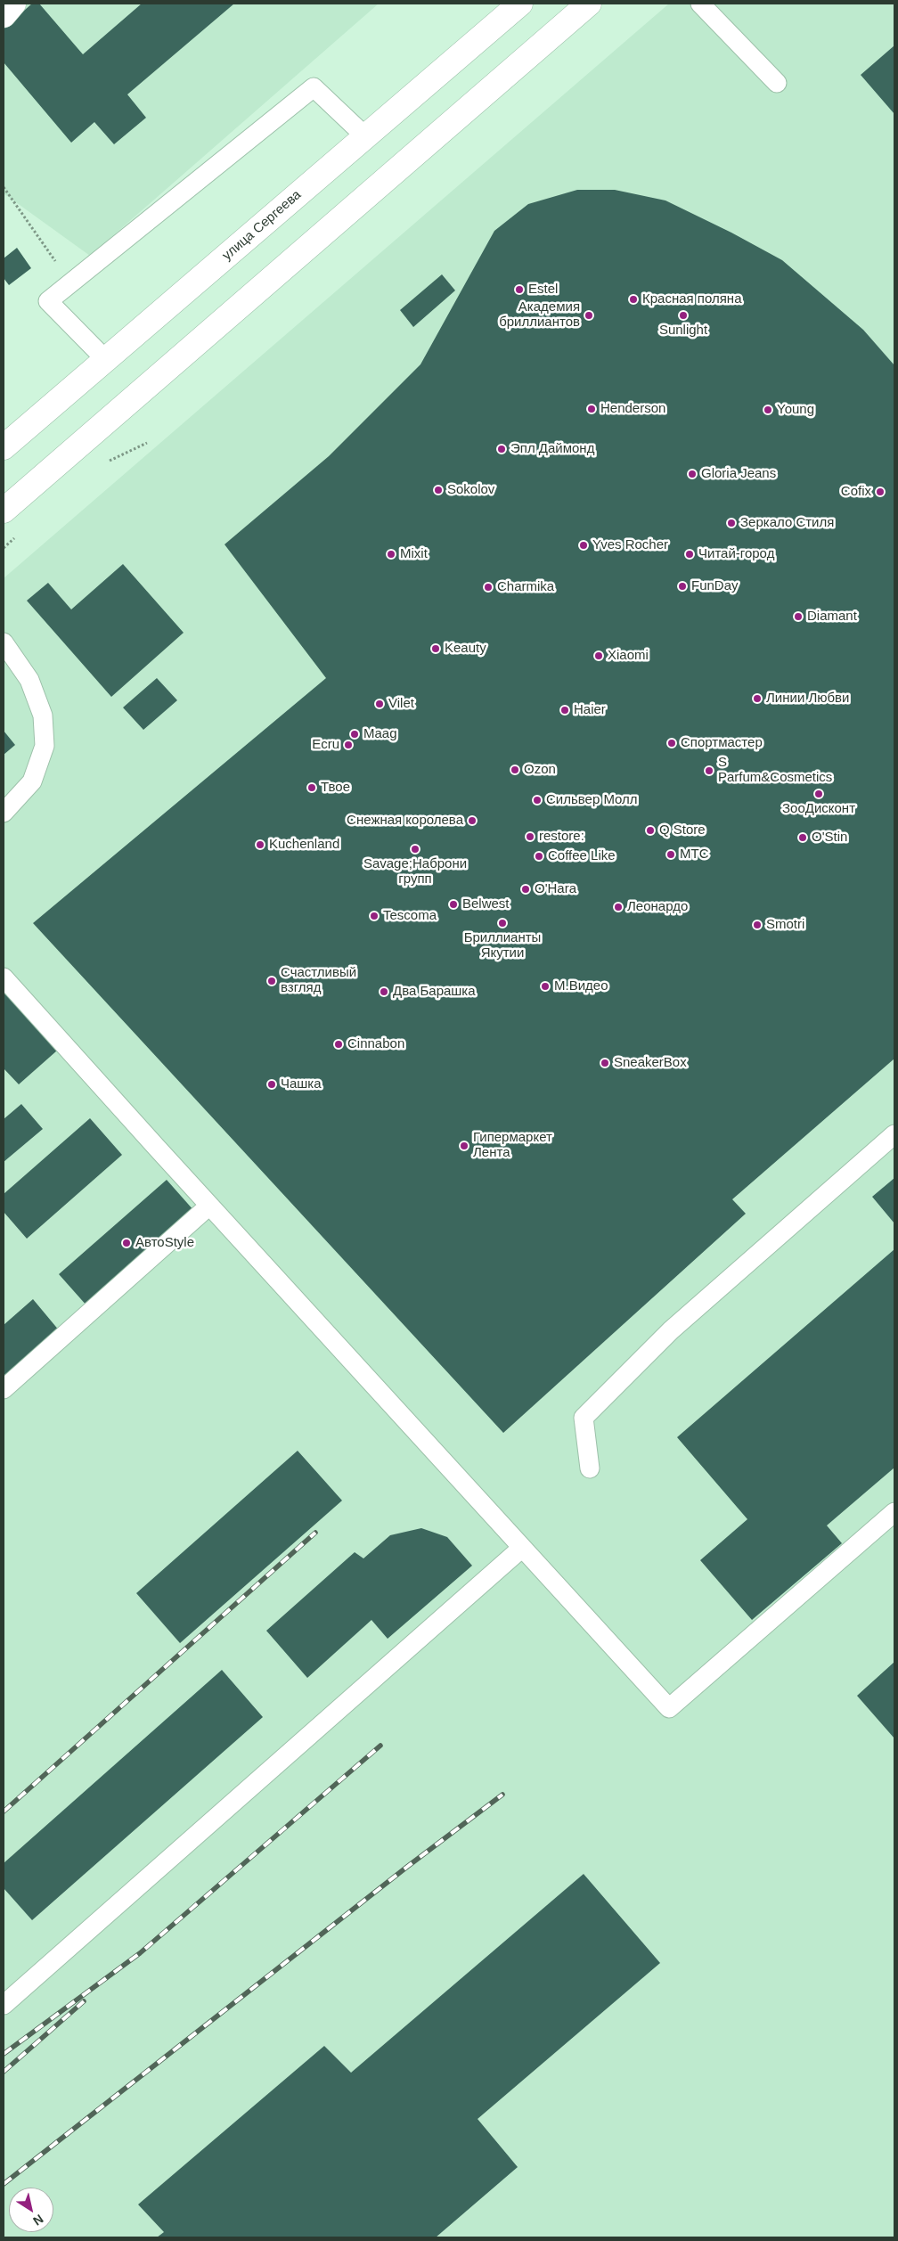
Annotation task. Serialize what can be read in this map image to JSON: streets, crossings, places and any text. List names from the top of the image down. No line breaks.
{"streets":{"main road":["улица Сергеева"]},"places":["Estel","Красная поляна","Академия бриллиантов","Sunlight","Henderson","Young","Эпл Даймонд","Gloria Jeans","Sokolov","Cofix","Зеркало Стиля","Yves Rocher","Mixit","Читай-город","FunDay","Charmika","Diamant","Keauty","Xiaomi","Линии Любви","Vilet","Haier","Maag","Спортмастер","Ecru","Ozon","S Parfum&Cosmetics","Твое","ЗооДисконт","Сильвер Молл","Снежная королева","Q Store","restore:","O'Stin","Kuchenland","Savage;Наброни групп","МТС","Coffee Like","O'Hara","Belwest","Леонардо","Tescoma","Бриллианты Якутии","Smotri","Счастливый взгляд","М.Видео","Два Барашка","Cinnabon","SneakerBox","Чашка","Гипермаркет Лента","АвтоStyle"],"north":"bottom right"}
